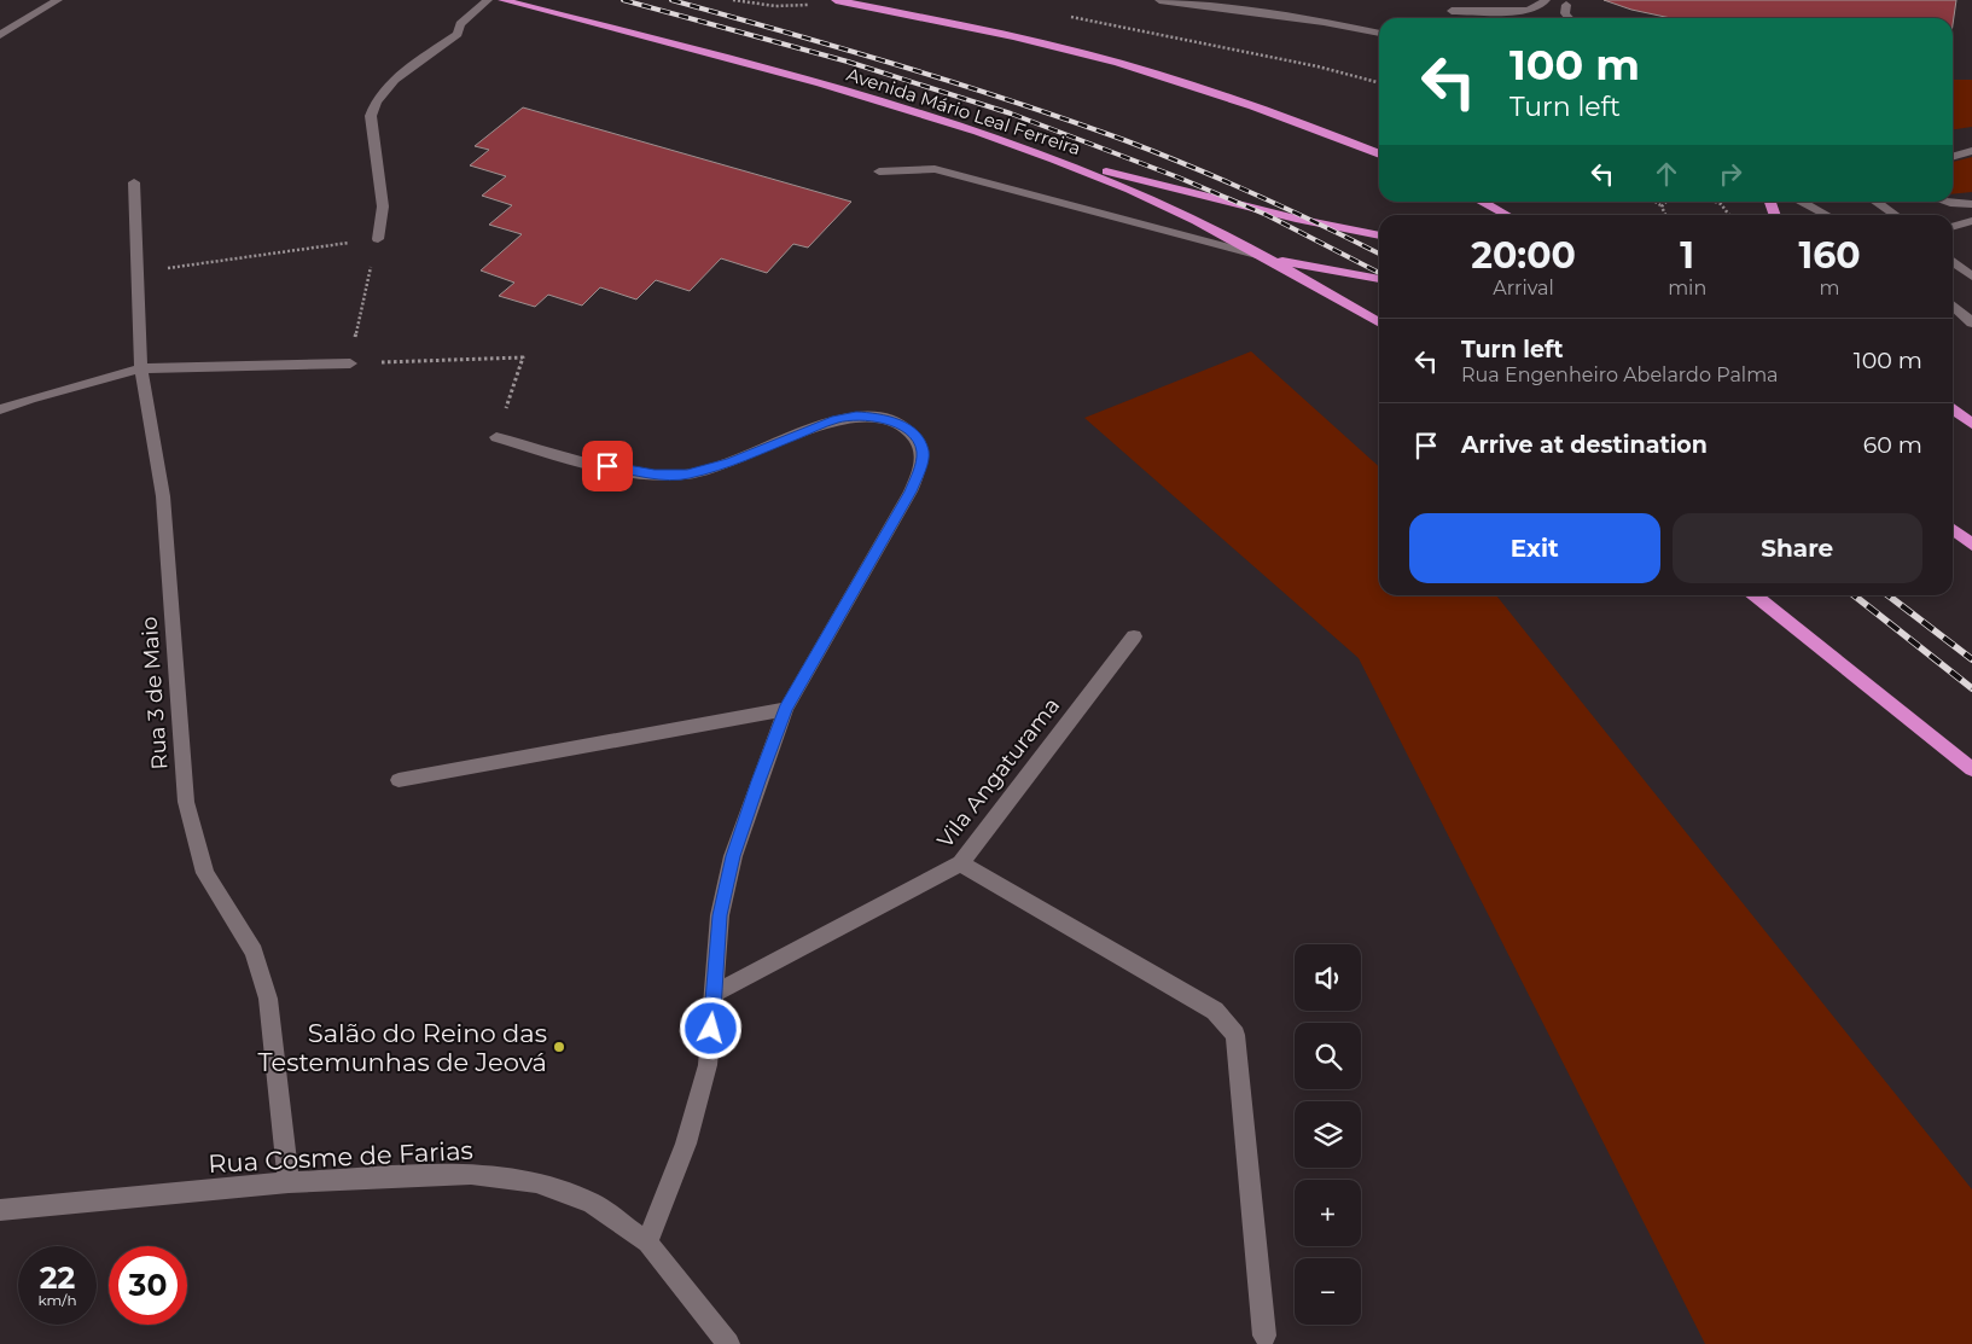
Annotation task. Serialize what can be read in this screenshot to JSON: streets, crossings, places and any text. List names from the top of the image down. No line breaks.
{"streets":{"highway":["Avenida Mário Leal Ferreira"],"street":["Rua 3 de Maio","Vila Angaturama","Rua Cosme de Farias"]},"crossings":[["Rua 3 de Maio","Rua Cosme de Farias"]],"places":["Salão do Reino das Testemunhas de Jeová"],"page":{"turn":["100 m","Turn left"],"eta":["20:00","Arrival","1","min","160","m"],"list":[{"name":"Turn left","note":"Rua Engenheiro Abelardo Palma","value":"100 m"},{"name":"Arrive at destination","value":"60 m"}],"buttons":["Exit","Share"],"map_buttons":["+","−"],"speed":"22 km/h","limit":"30"}}
